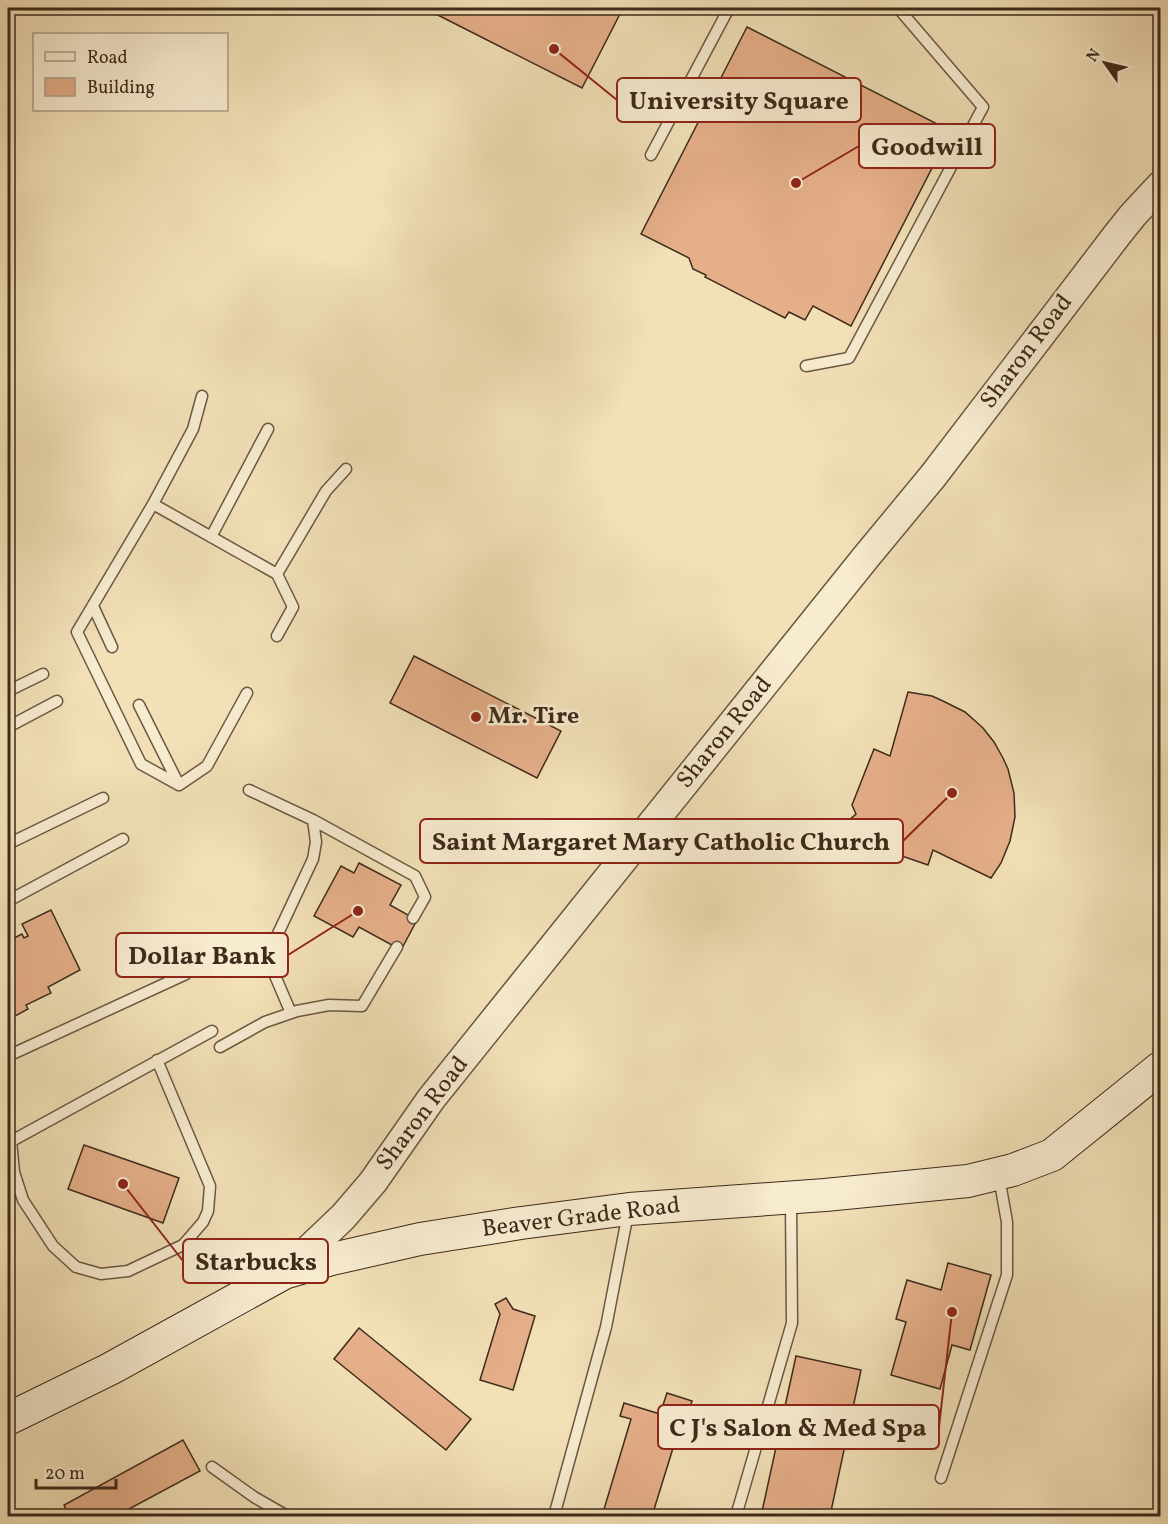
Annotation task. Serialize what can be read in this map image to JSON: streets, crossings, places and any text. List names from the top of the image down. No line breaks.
{"streets":{"main road":["Beaver Grade Road"],"street":["Sharon Road"]},"crossings":[["Sharon Road","Beaver Grade Road"]],"places":["University Square","Goodwill","Mr. Tire","Saint Margaret Mary Catholic Church","Dollar Bank","Starbucks","C J's Salon & Med Spa"],"legend":["Road","Building"],"scale_bar":"20 m","north":"top left"}
